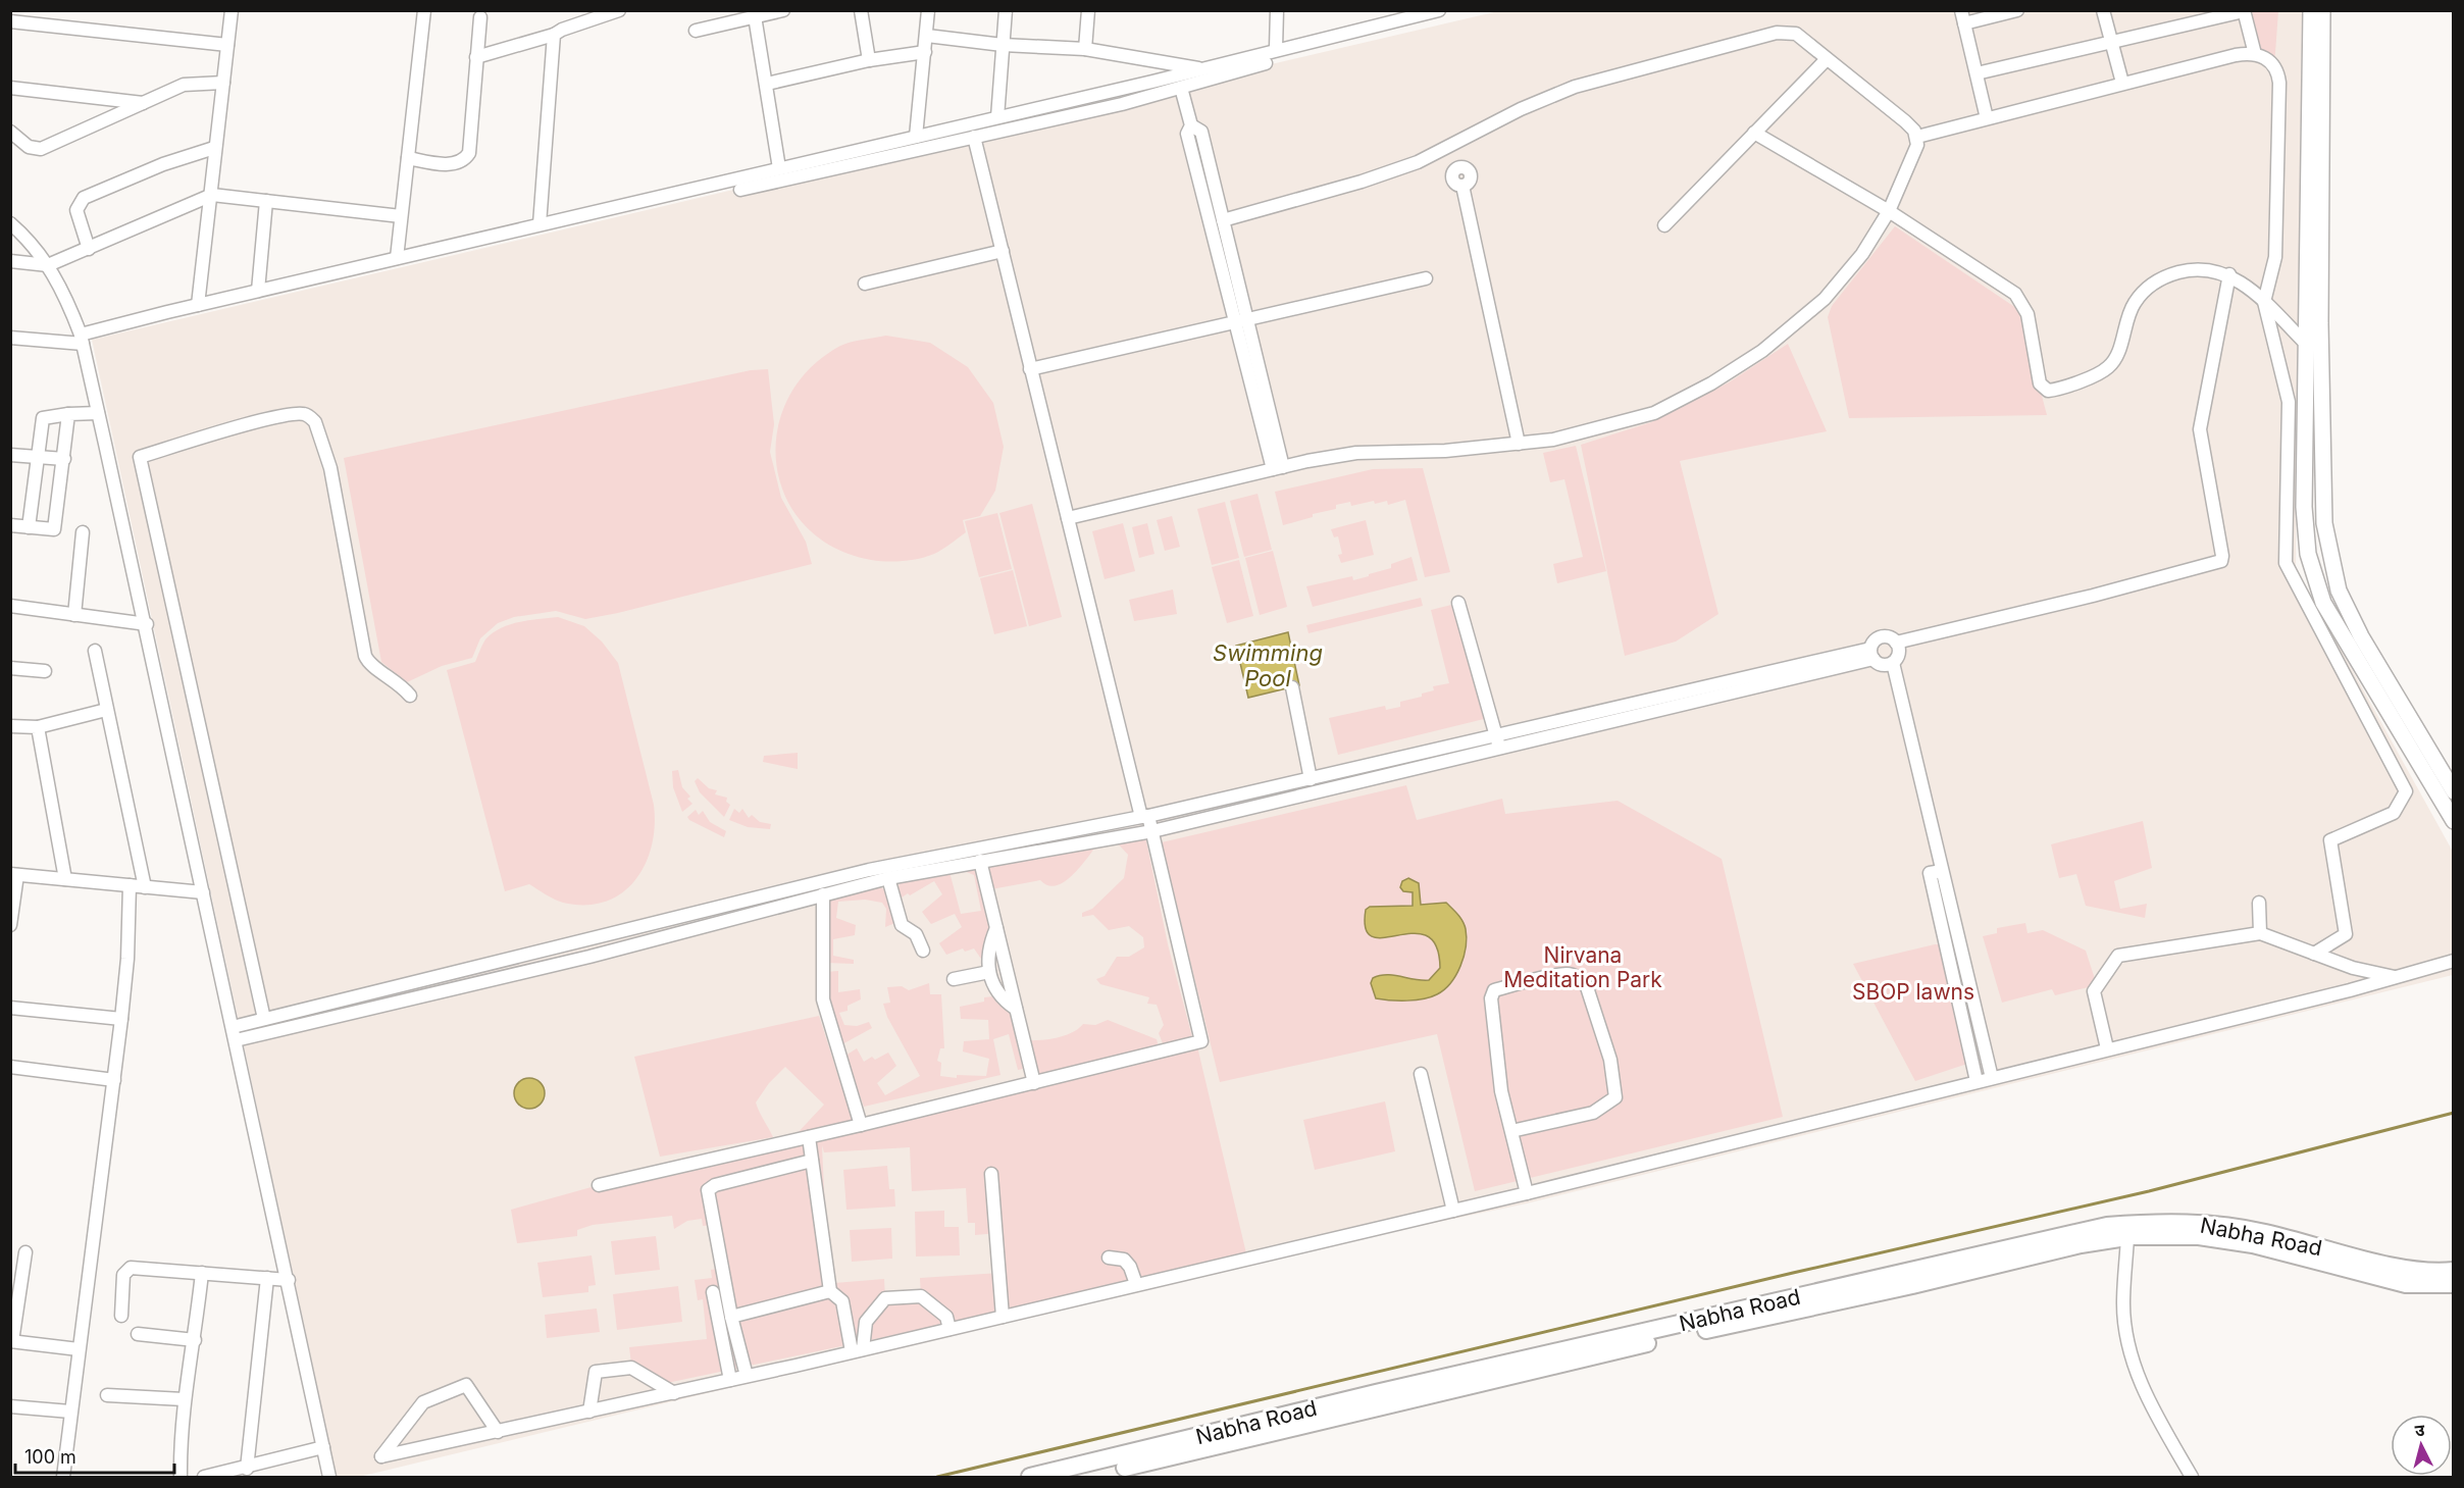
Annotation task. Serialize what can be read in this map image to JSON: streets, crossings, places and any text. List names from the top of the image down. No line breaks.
{"streets":{"main road":["Nabha Road"]},"water":["Swimming Pool"],"parks":["Nirvana Meditation Park","SBOP lawns"],"scale_bar":"100 m","north":"top"}
